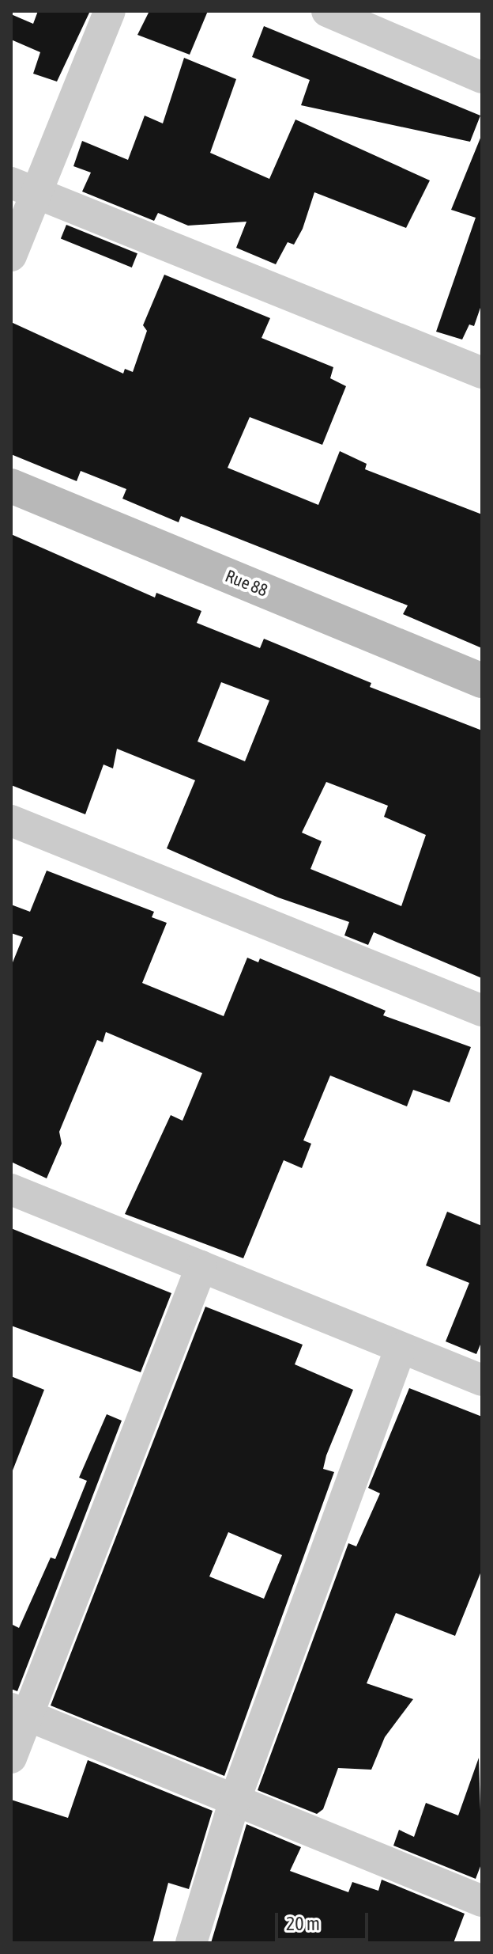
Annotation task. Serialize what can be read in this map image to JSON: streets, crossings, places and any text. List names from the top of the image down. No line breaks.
{"streets":{"main road":["Rue 88"]},"scale_bar":"20 m"}
